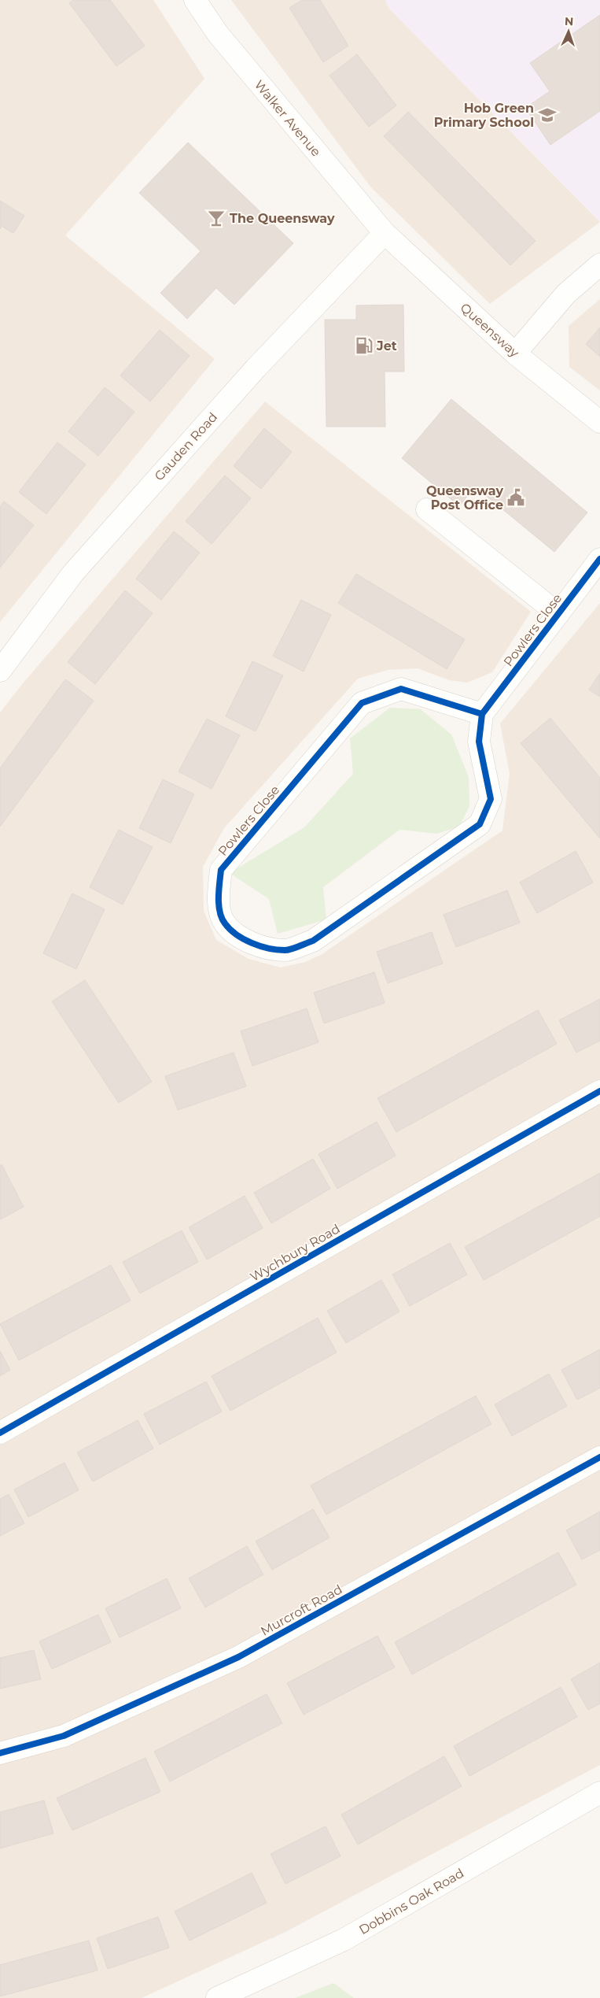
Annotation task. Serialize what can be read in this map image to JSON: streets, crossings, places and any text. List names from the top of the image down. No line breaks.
{"streets":{"street":["Walker Avenue","Queensway","Gauden Road","Powlers Close","Wychbury Road","Murcroft Road","Dobbins Oak Road"]},"crossings":[["Walker Avenue","Queensway"],["Walker Avenue","Gauden Road"],["Queensway","Gauden Road"]],"places":{"school or university":["Hob Green Primary School"],"bar":["The Queensway"],"fuel station":["Jet"],"public building":["Queensway Post Office"]},"north":"top"}
